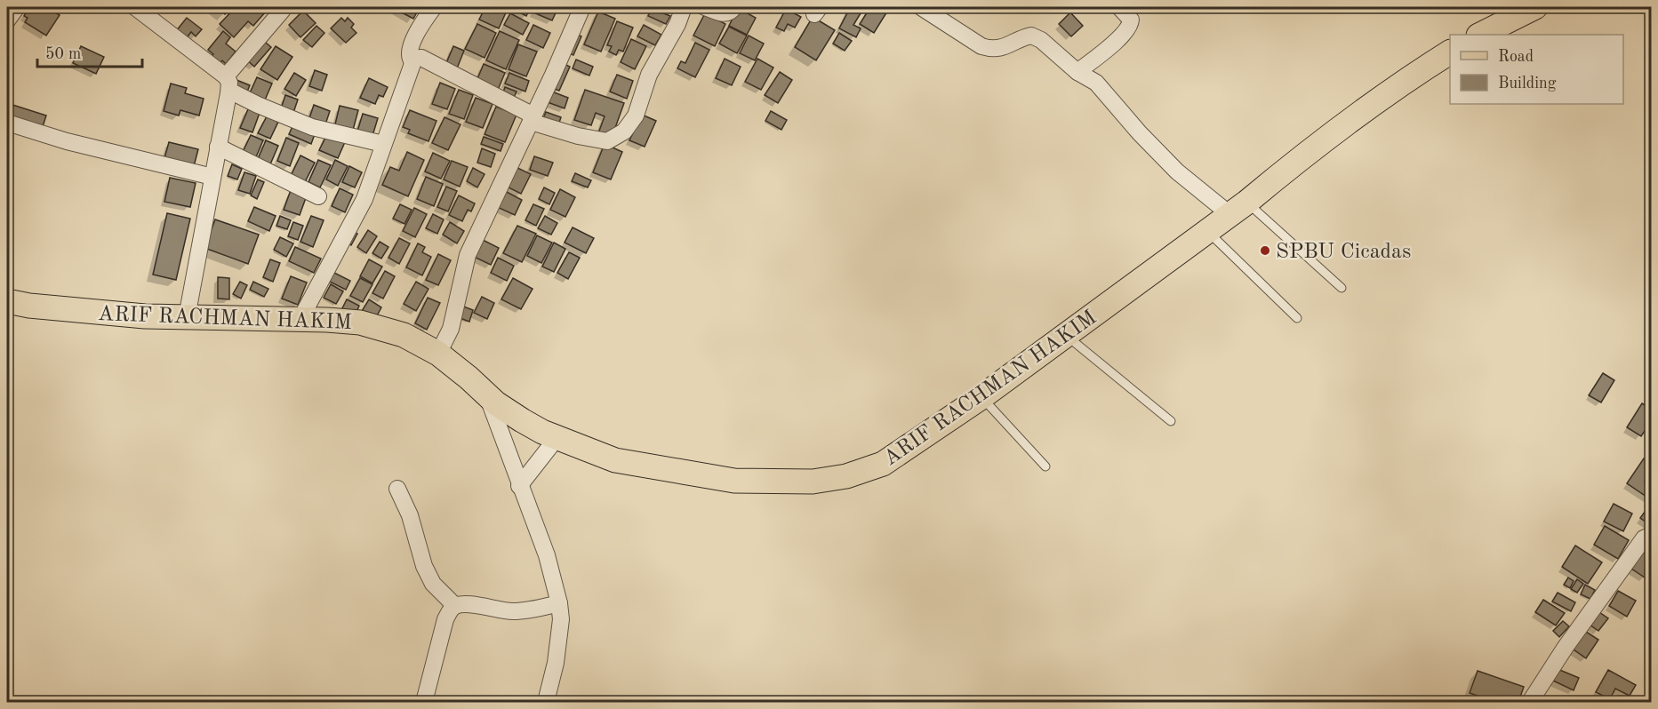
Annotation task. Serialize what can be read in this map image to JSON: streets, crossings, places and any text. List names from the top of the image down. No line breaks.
{"streets":{"main road":["ARIF RACHMAN HAKIM"]},"places":["SPBU Cicadas"],"legend":["Road","Building"],"scale_bar":"50 m"}
